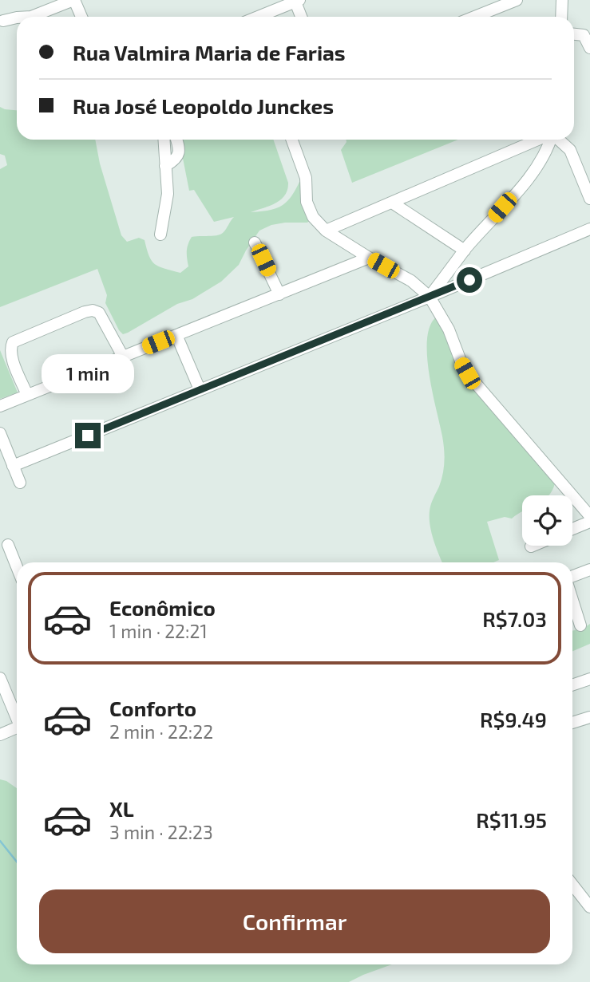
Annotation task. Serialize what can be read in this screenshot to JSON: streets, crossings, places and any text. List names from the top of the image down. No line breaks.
{"page":{"banner":["Rua Valmira Maria de Farias","Rua José Leopoldo Junckes"],"bubble":"1 min","list":[{"name":"Econômico","note":"1 min · 22:21","value":"R$7.03"},{"name":"Conforto","note":"2 min · 22:22","value":"R$9.49"},{"name":"XL","note":"3 min · 22:23","value":"R$11.95"}],"buttons":"Confirmar"}}
